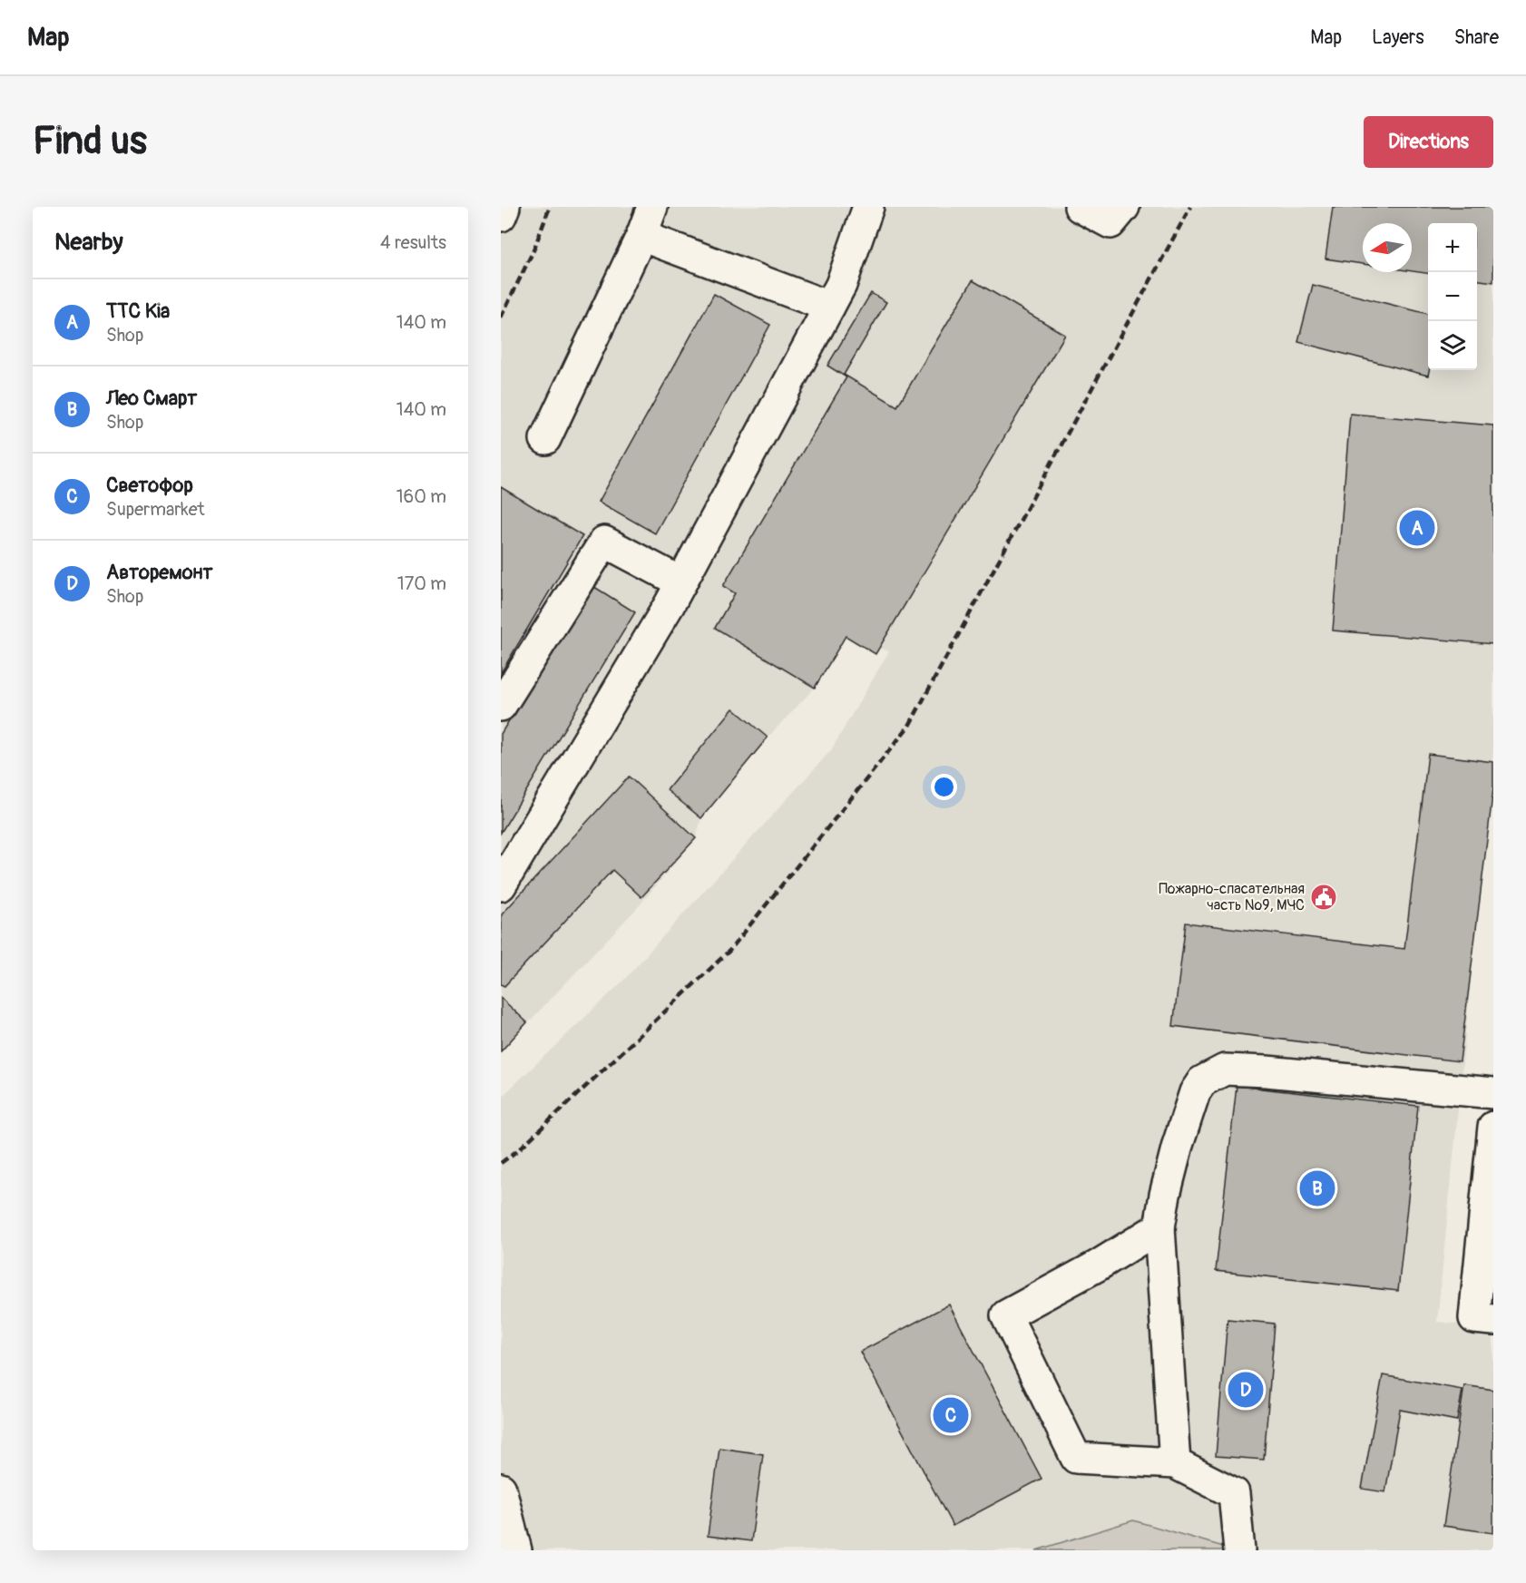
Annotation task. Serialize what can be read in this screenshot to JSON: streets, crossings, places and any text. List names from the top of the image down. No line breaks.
{"places":{"public building":["Пожарно-спасательная часть №9, МЧС"]},"north":"left","page":{"header":"Map","nav":["Map","Layers","Share"],"buttons":"Directions","title":"Find us","heading":["Nearby","4 results"],"map_buttons":["+","−"],"list":[{"mark":"A","name":"ТТС Kia","note":"Shop","value":"140 m"},{"mark":"B","name":"Лео Смарт","note":"Shop","value":"140 m"},{"mark":"C","name":"Светофор","note":"Supermarket","value":"160 m"},{"mark":"D","name":"Авторемонт","note":"Shop","value":"170 m"}],"pins":["A","B","D","C"]}}
